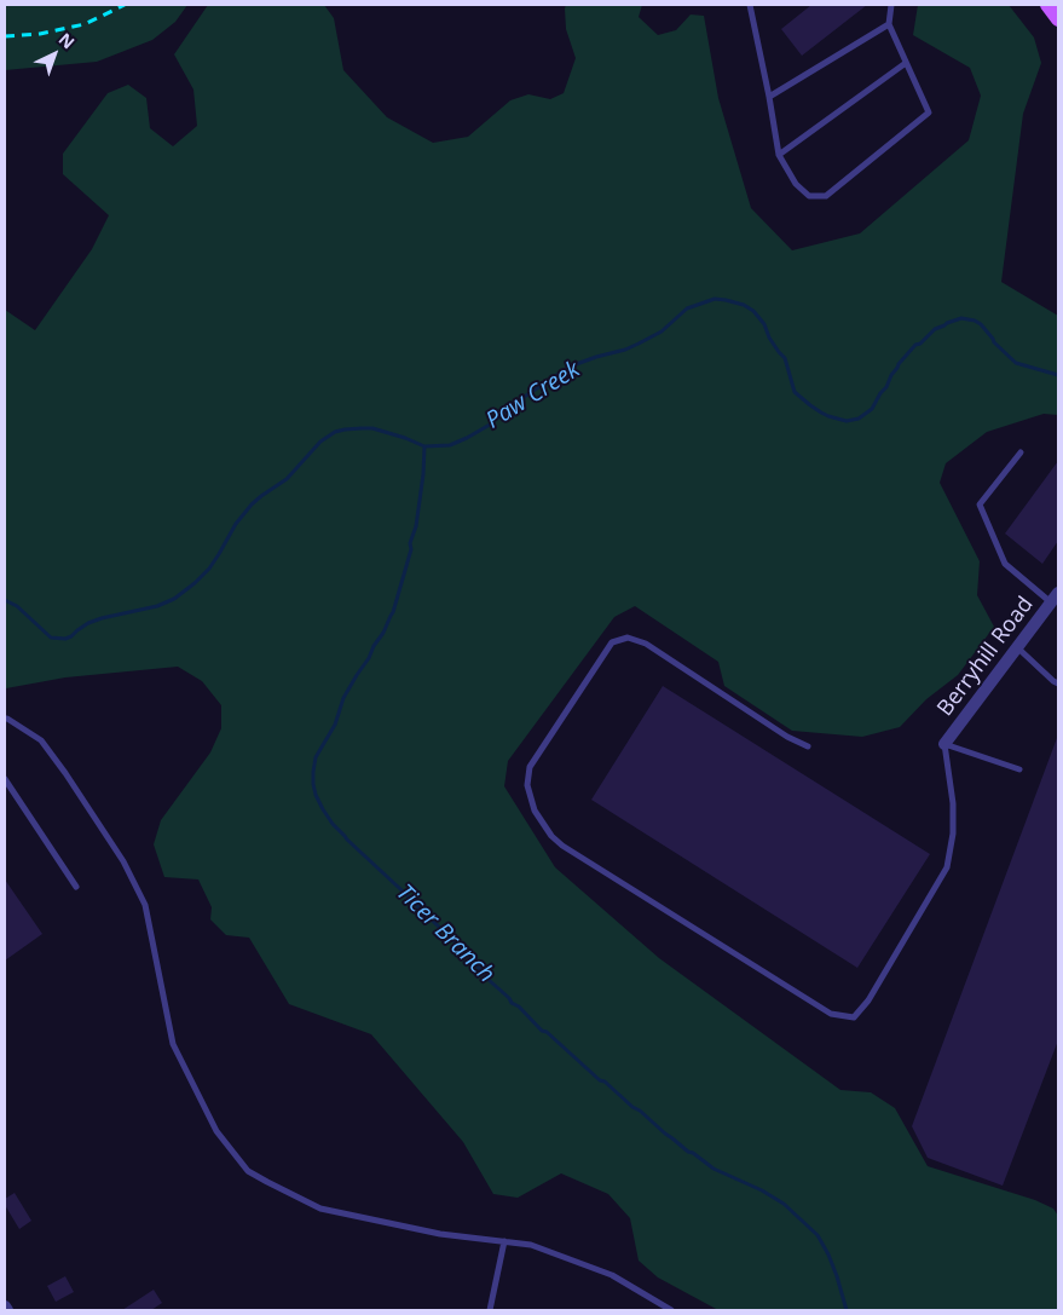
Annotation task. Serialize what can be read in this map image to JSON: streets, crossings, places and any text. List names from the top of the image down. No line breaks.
{"streets":{"street":["Berryhill Road"]},"water":["Paw Creek","Ticer Branch"],"north":"top right"}
